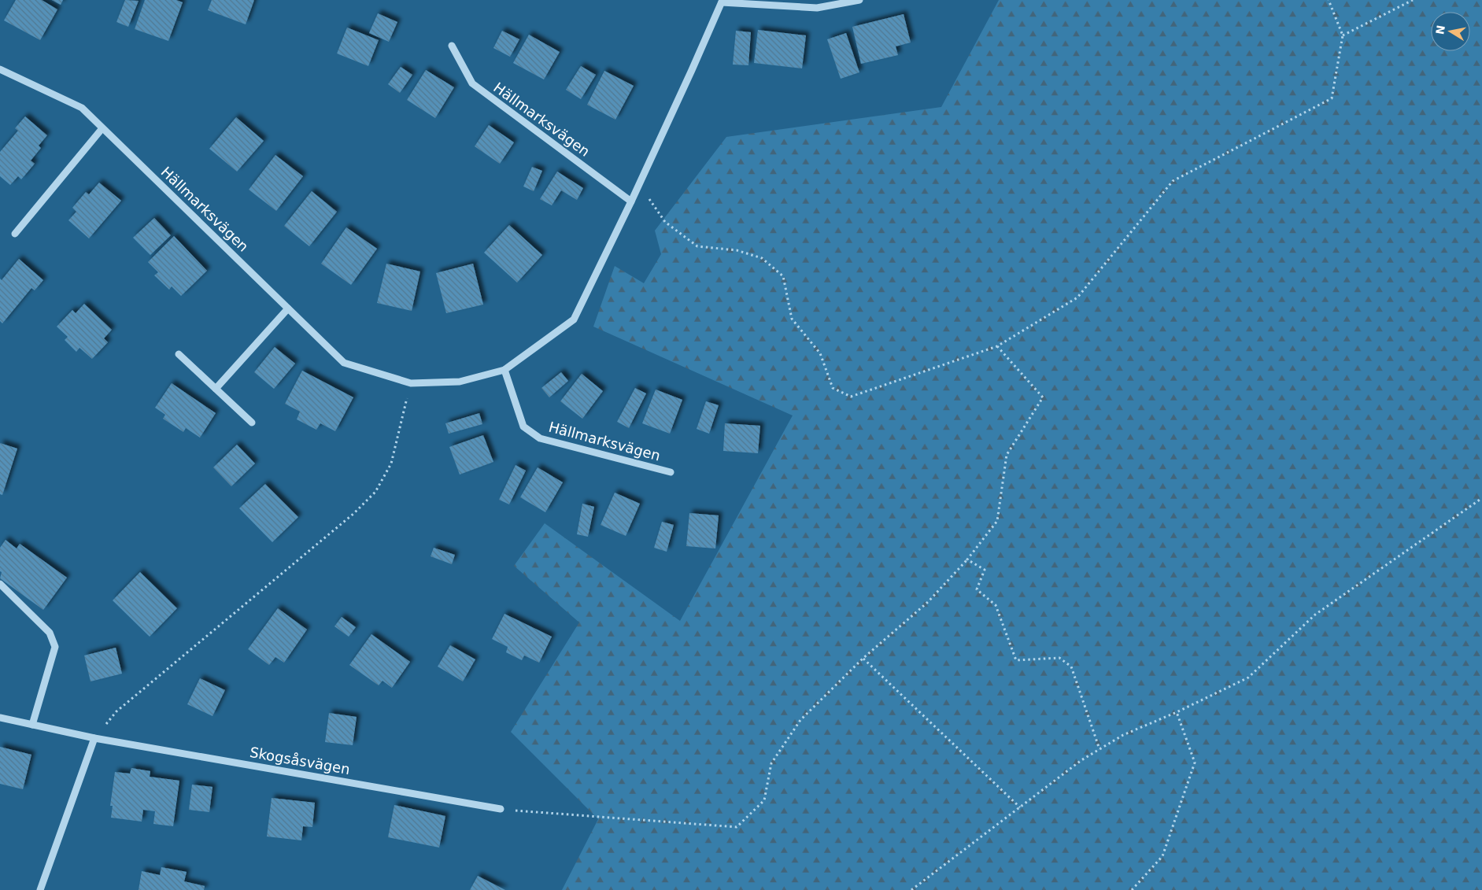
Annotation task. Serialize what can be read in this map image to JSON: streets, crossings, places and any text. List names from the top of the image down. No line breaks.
{"streets":{"street":["Hällmarksvägen","Skogsåsvägen"]},"north":"left"}
